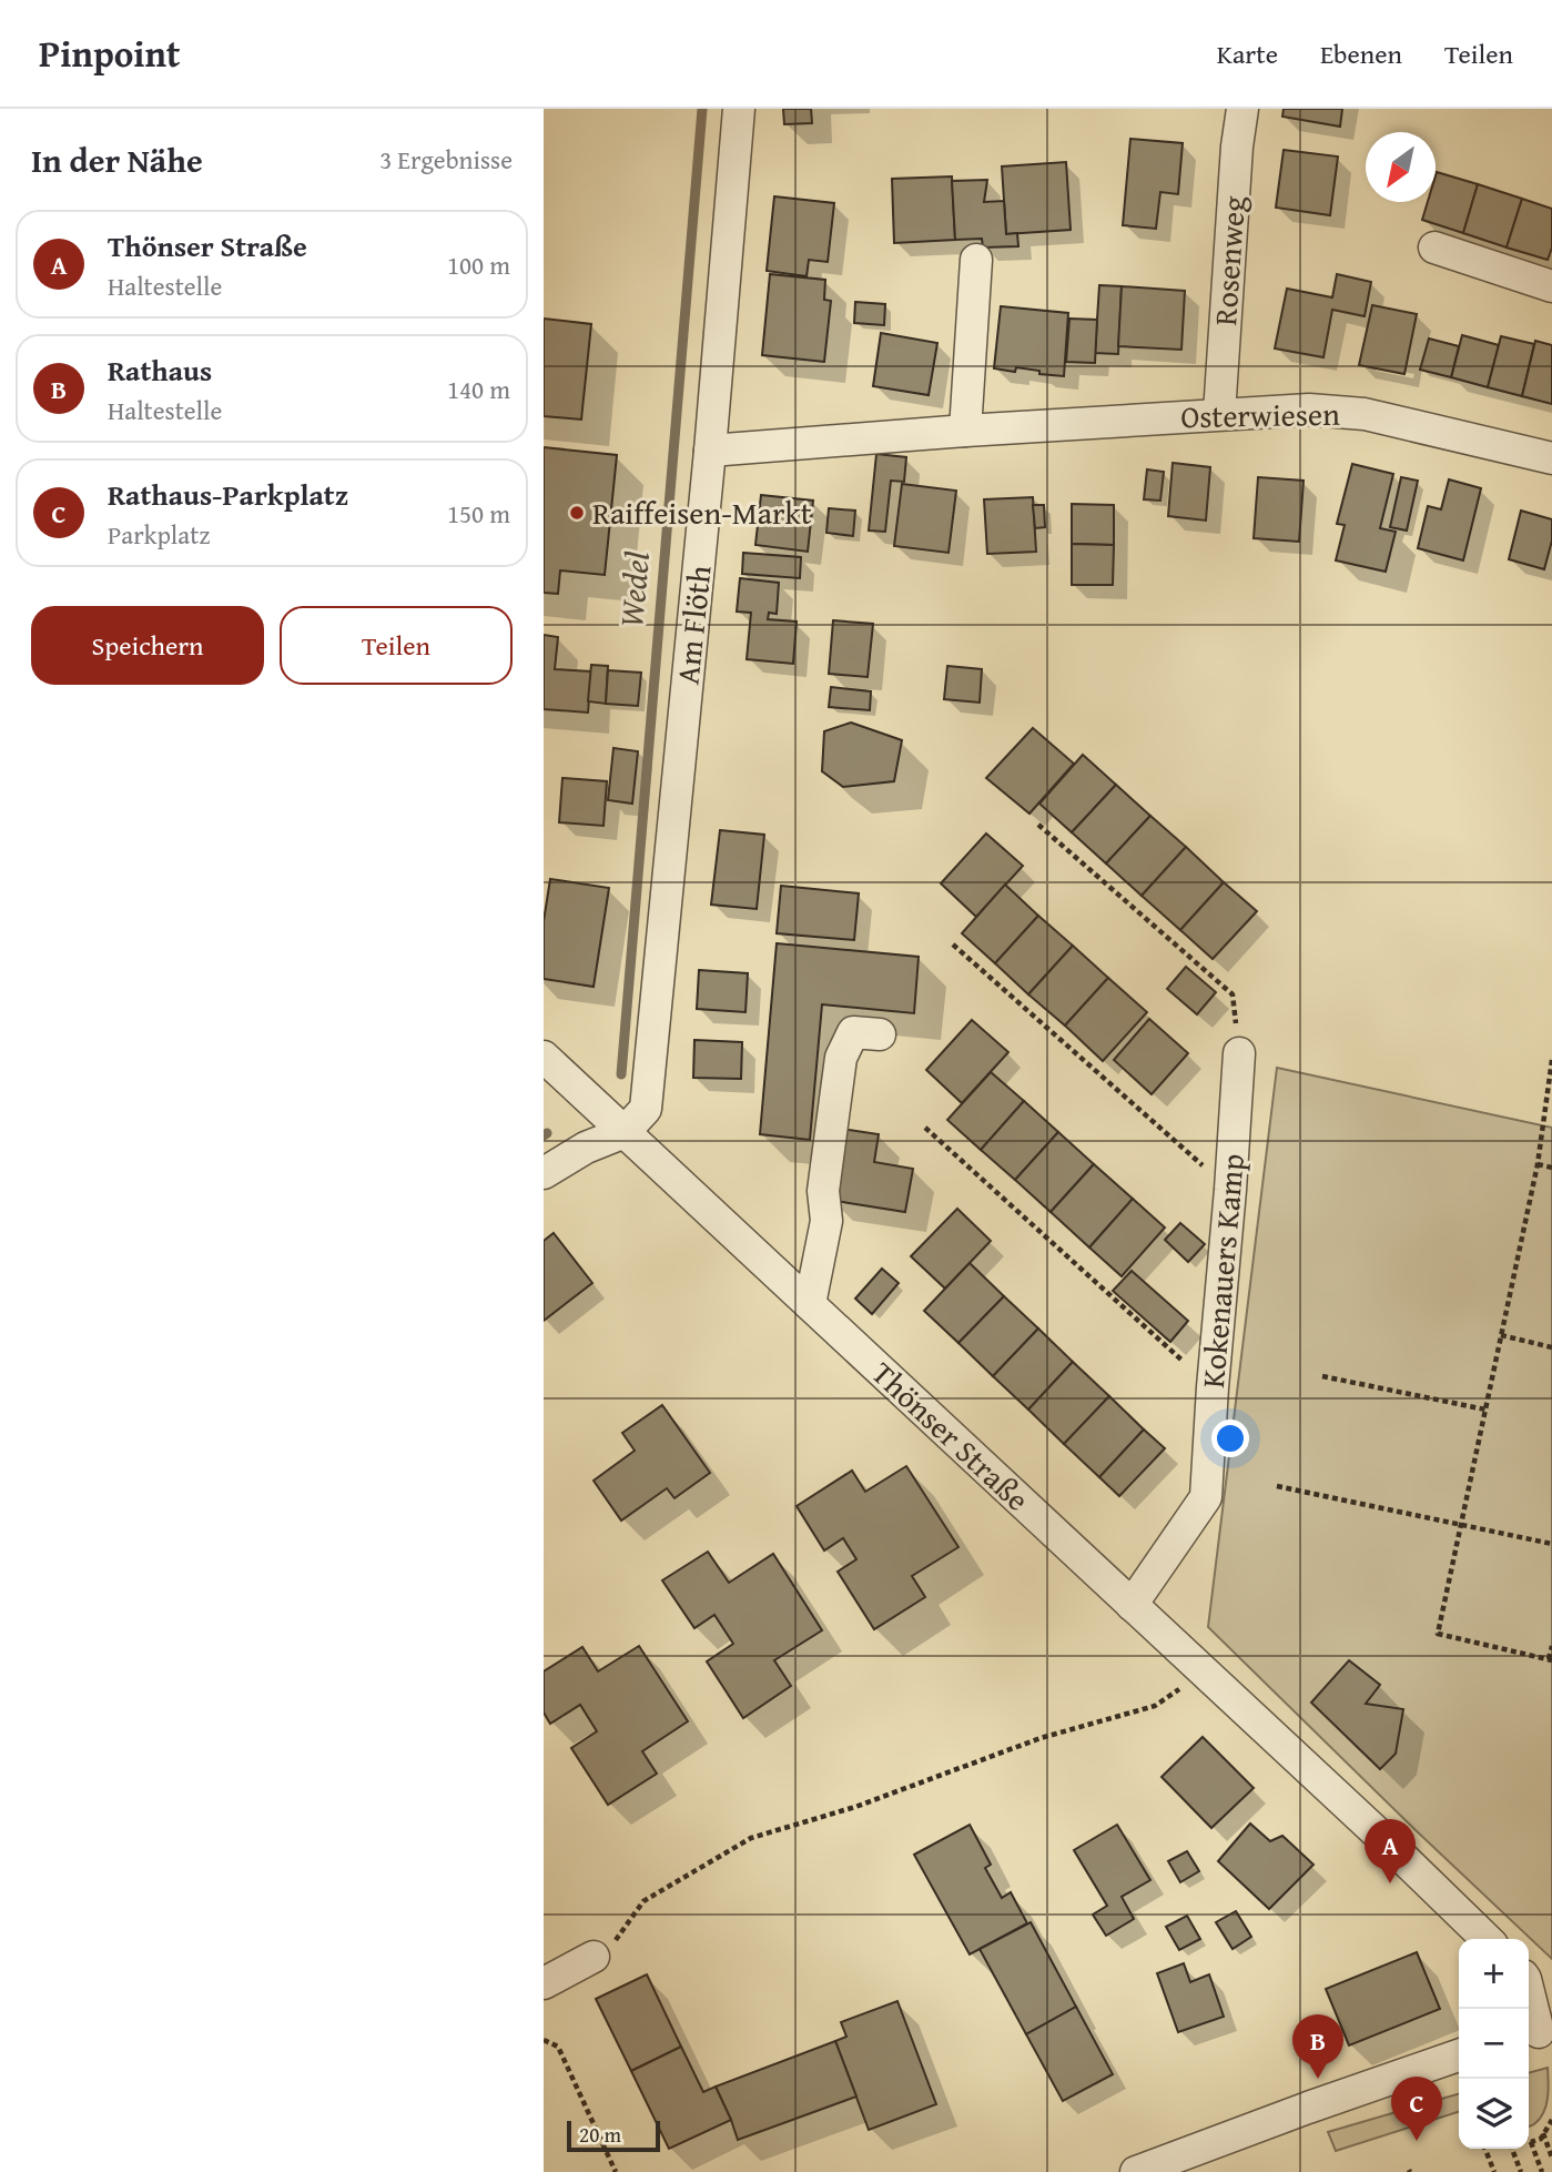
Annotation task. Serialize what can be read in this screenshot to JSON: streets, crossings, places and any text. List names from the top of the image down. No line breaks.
{"streets":{"street":["Rosenweg","Osterwiesen","Am Flöth","Kokenauers Kamp","Thönser Straße"]},"crossings":[["Rosenweg","Osterwiesen"],["Osterwiesen","Am Flöth"],["Am Flöth","Thönser Straße"],["Kokenauers Kamp","Thönser Straße"]],"water":["Wedel"],"places":["Raiffeisen-Markt"],"scale_bar":"20 m","north":"bottom left","page":{"header":"Pinpoint","nav":["Karte","Ebenen","Teilen"],"heading":["In der Nähe","3 Ergebnisse"],"list":[{"mark":"A","name":"Thönser Straße","note":"Haltestelle","value":"100 m"},{"mark":"B","name":"Rathaus","note":"Haltestelle","value":"140 m"},{"mark":"C","name":"Rathaus-Parkplatz","note":"Parkplatz","value":"150 m"}],"buttons":["Speichern","Teilen"],"pins":["A","B","C"],"map_buttons":["+","−"],"scale":"20 m"}}
